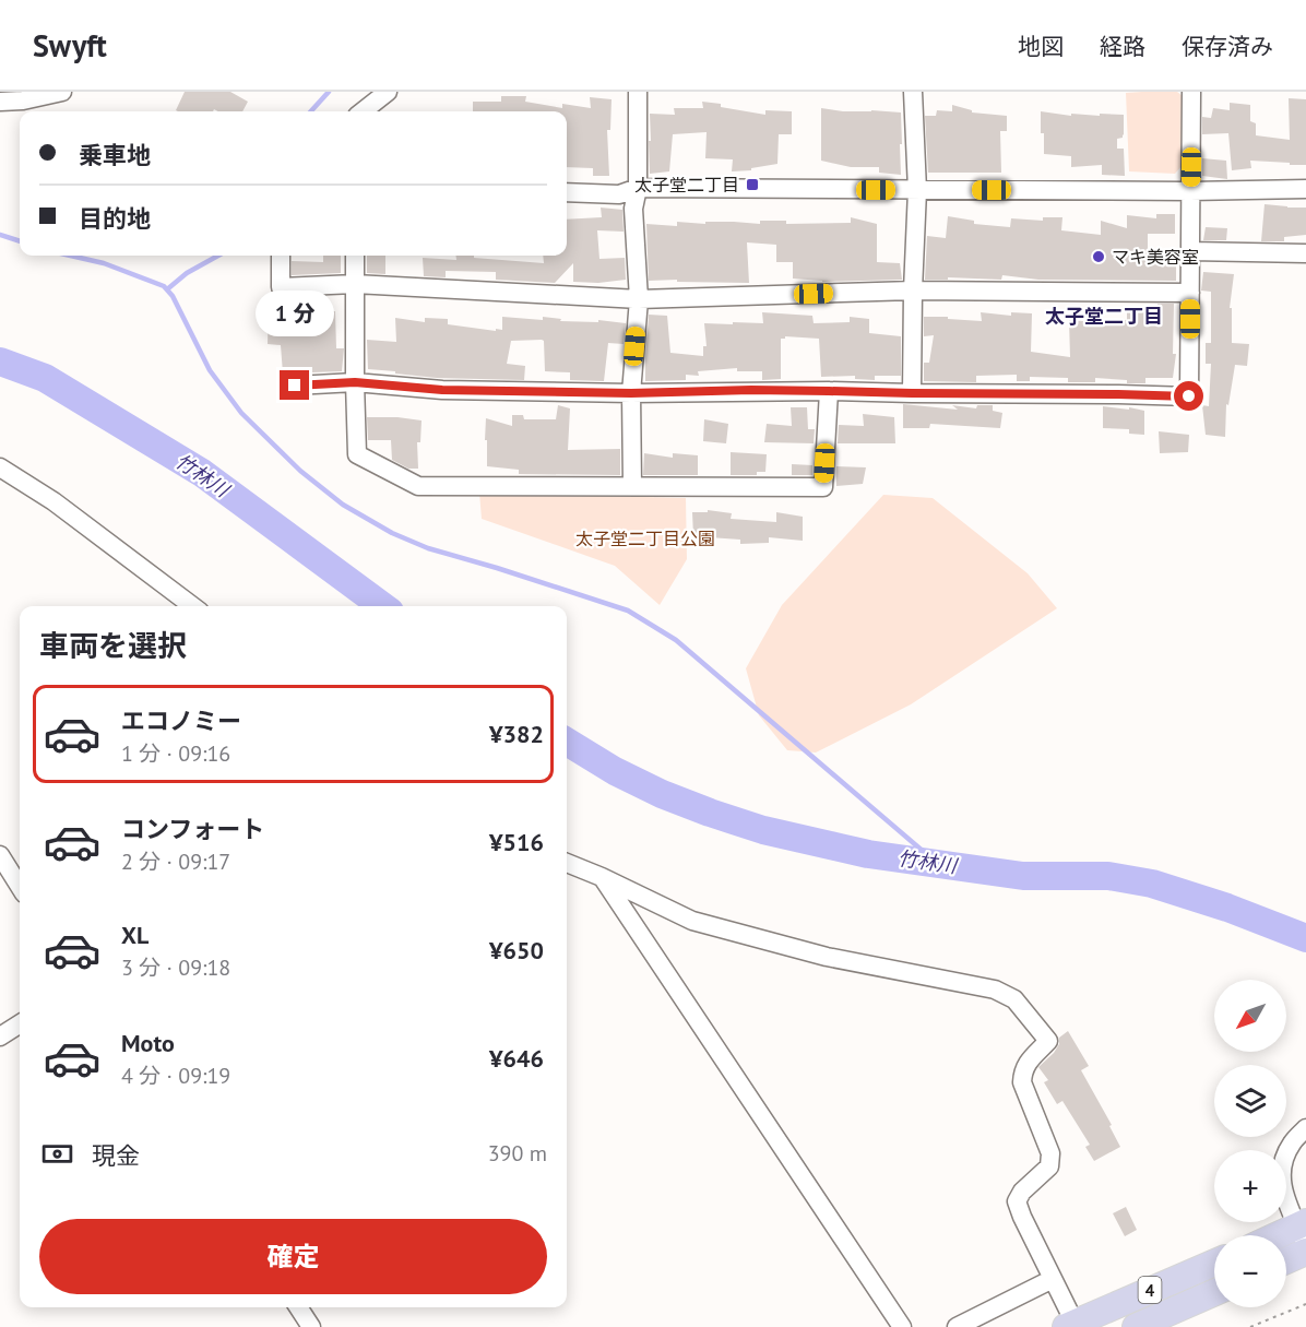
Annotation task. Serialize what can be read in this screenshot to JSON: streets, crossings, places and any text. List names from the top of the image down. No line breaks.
{"streets":{"highway":["4"]},"districts":["太子堂二丁目"],"water":["竹林川"],"parks":["太子堂二丁目公園"],"places":{"transit":["太子堂二丁目"],"other":["マキ美容室"]},"north":"bottom left","page":{"header":"Swyft","nav":["地図","経路","保存済み"],"banner":["乗車地","目的地"],"bubble":"1 分","heading":"車両を選択","list":[{"name":"エコノミー","note":"1 分 · 09:16","value":"¥382"},{"name":"コンフォート","note":"2 分 · 09:17","value":"¥516"},{"name":"XL","note":"3 分 · 09:18","value":"¥650"},{"name":"Moto","note":"4 分 · 09:19","value":"¥646"}],"map_buttons":["+","−"],"pay":["現金","390 m"],"buttons":"確定"}}
